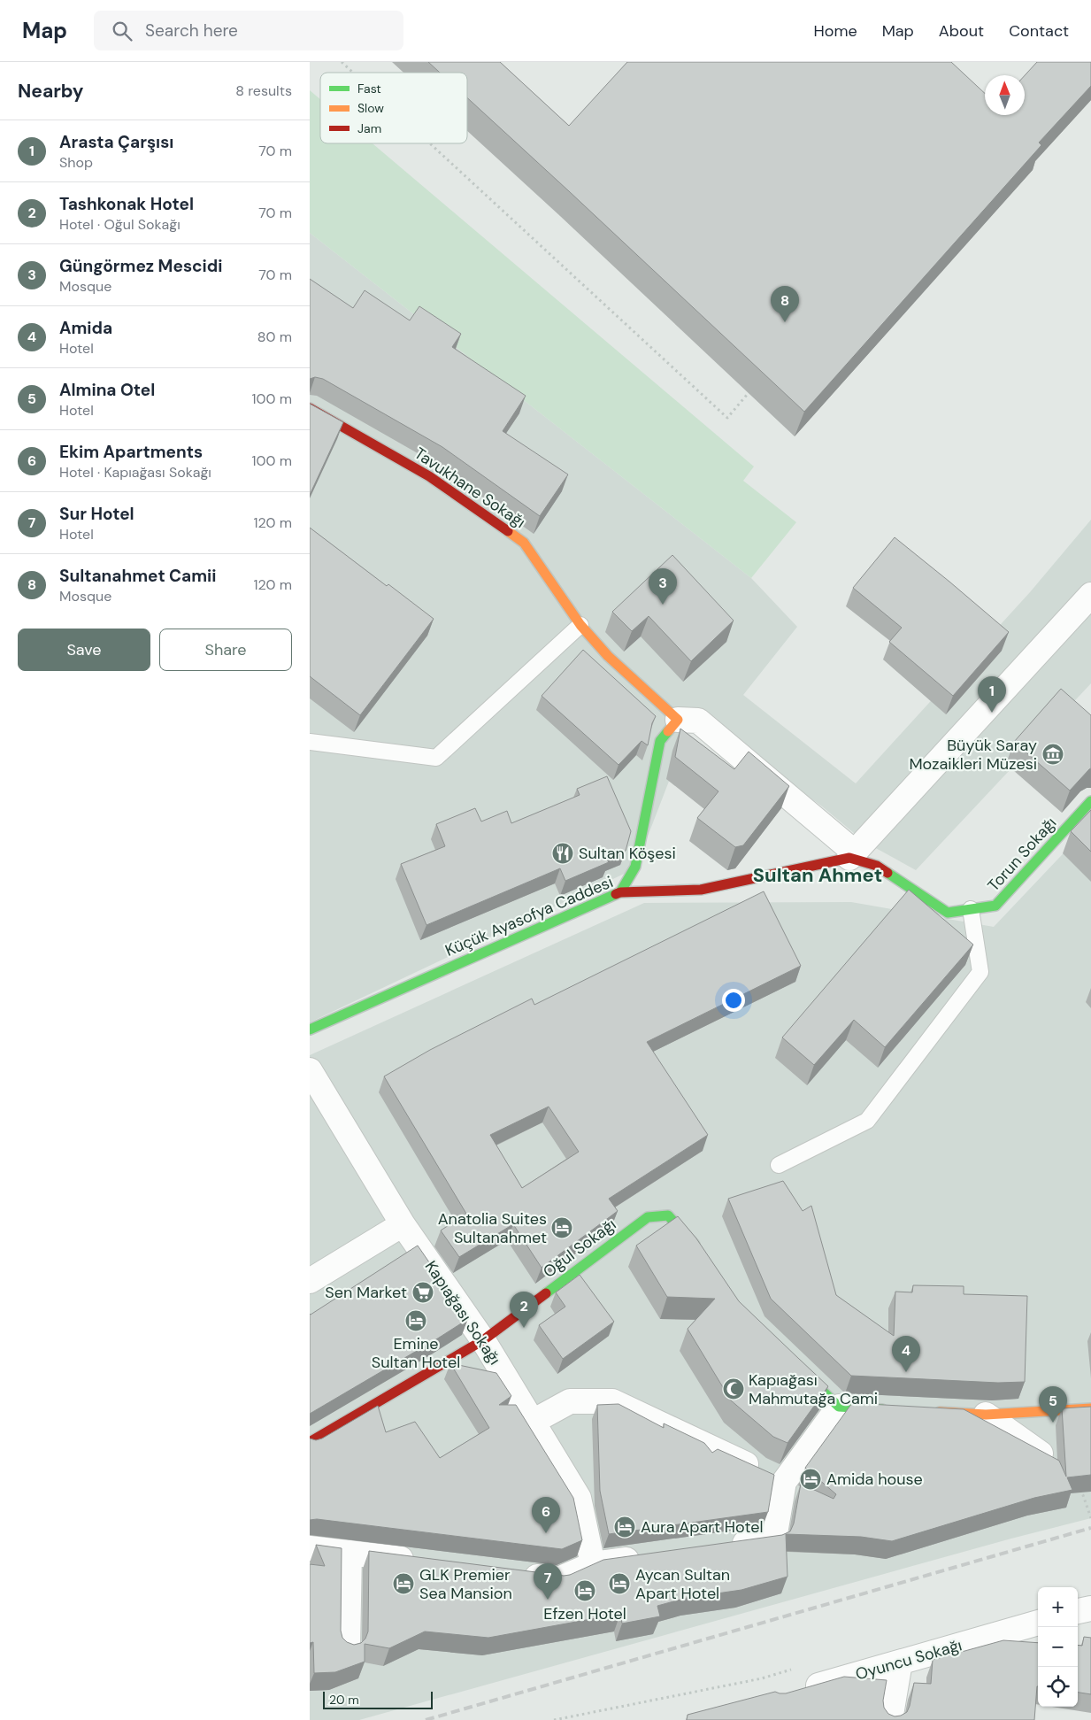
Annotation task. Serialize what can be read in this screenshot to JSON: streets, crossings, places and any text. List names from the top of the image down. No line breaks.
{"streets":{"street":["Tavukhane Sokağı","Torun Sokağı","Küçük Ayasofya Caddesi","Oğul Sokağı","Kapıağası Sokağı","Oyuncu Sokağı"]},"crossings":[["Torun Sokağı","Küçük Ayasofya Caddesi"],["Oğul Sokağı","Kapıağası Sokağı"]],"districts":["Sultan Ahmet"],"places":{"museum":["Büyük Saray Mozaikleri Müzesi"],"restaurant":["Sultan Köşesi"],"hotel":["Anatolia Suites Sultanahmet","Emine Sultan Hotel","Amida house","Aura Apart Hotel","GLK Premier Sea Mansion","Aycan Sultan Apart Hotel","Efzen Hotel"],"supermarket":["Sen Market"],"mosque":["Kapıağası Mahmutağa Cami"]},"legend":["Fast","Slow","Jam"],"scale_bar":"20 m","north":"top","page":{"header":"Map","search":"Search here","nav":["Home","Map","About","Contact"],"heading":["Nearby","8 results"],"list":[{"mark":"1","name":"Arasta Çarşısı","note":"Shop","value":"70 m"},{"mark":"2","name":"Tashkonak Hotel","note":"Hotel · Oğul Sokağı","value":"70 m"},{"mark":"3","name":"Güngörmez Mescidi","note":"Mosque","value":"70 m"},{"mark":"4","name":"Amida","note":"Hotel","value":"80 m"},{"mark":"5","name":"Almina Otel","note":"Hotel","value":"100 m"},{"mark":"6","name":"Ekim Apartments","note":"Hotel · Kapıağası Sokağı","value":"100 m"},{"mark":"7","name":"Sur Hotel","note":"Hotel","value":"120 m"},{"mark":"8","name":"Sultanahmet Camii","note":"Mosque","value":"120 m"}],"pins":["8","3","1","2","4","5","6","7"],"buttons":["Save","Share"],"map_buttons":["+","−"],"scale":"20 m"}}
